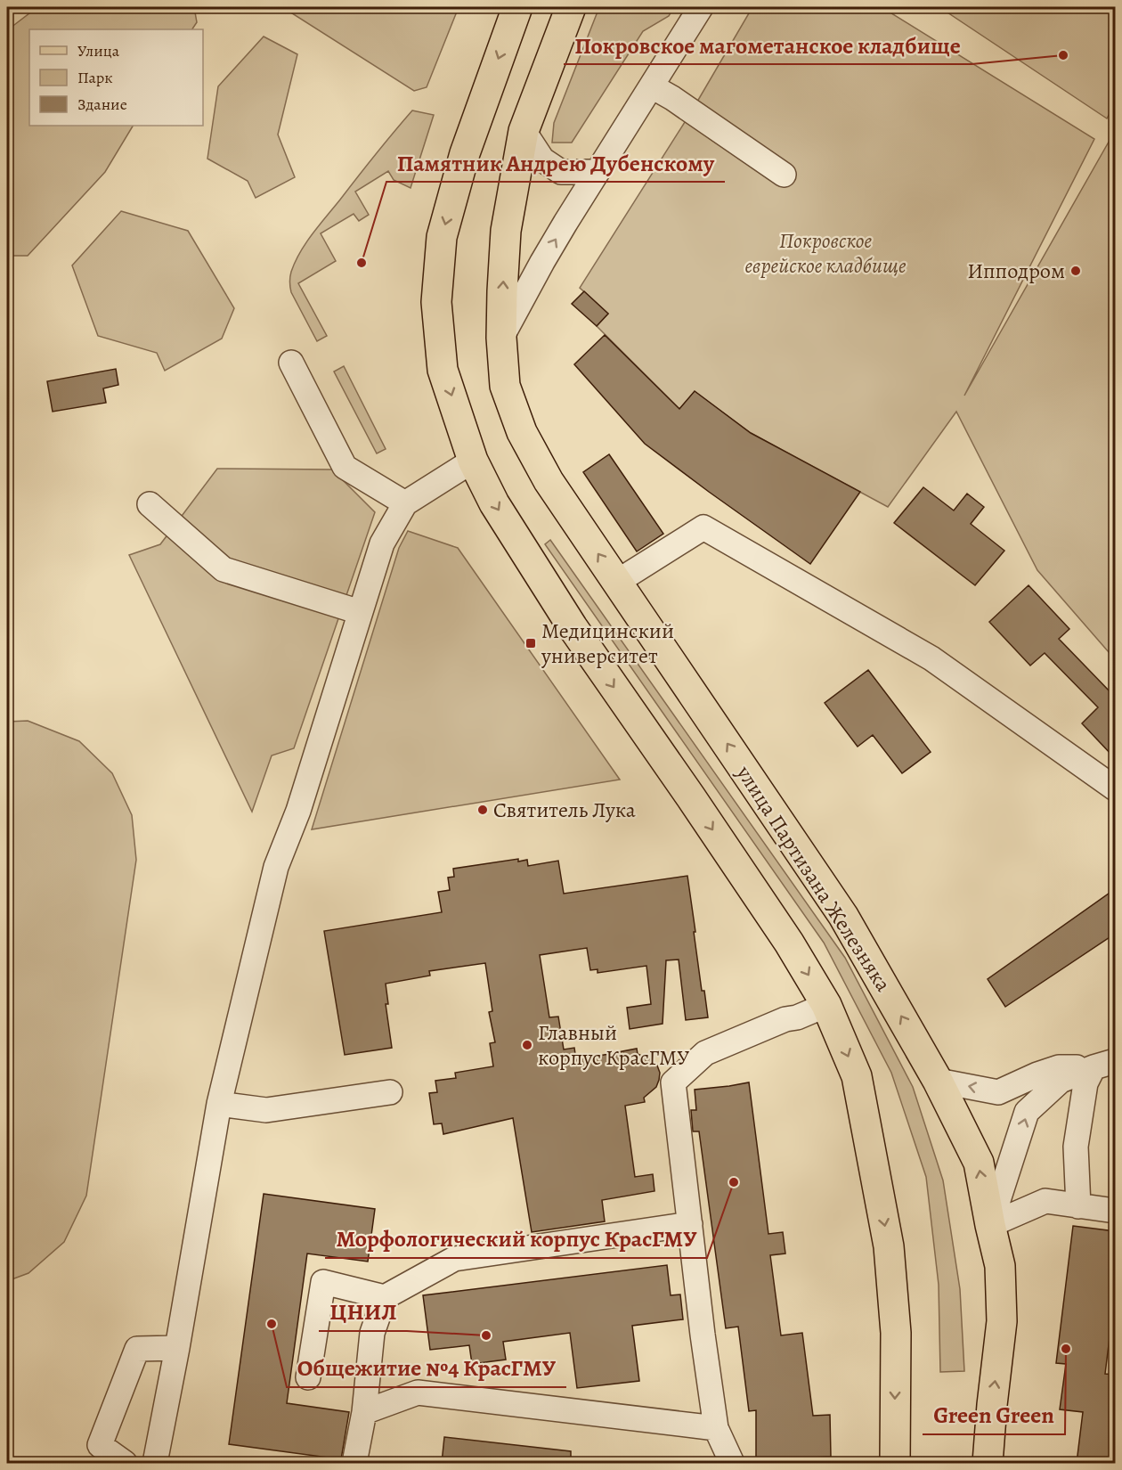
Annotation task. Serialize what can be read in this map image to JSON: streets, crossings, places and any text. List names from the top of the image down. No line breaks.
{"streets":{"main road":["улица Партизана Железняка"]},"parks":["Покровское еврейское кладбище"],"places":{"other":["Покровское магометанское кладбище","Памятник Андрею Дубенскому","Ипподром","Святитель Лука","Главный корпус КрасГМУ","Морфологический корпус КрасГМУ","Общежитие №4 КрасГМУ","ЦНИЛ","Green Green"],"transit":["Медицинский университет"]},"legend":["Улица","Парк","Здание"]}
